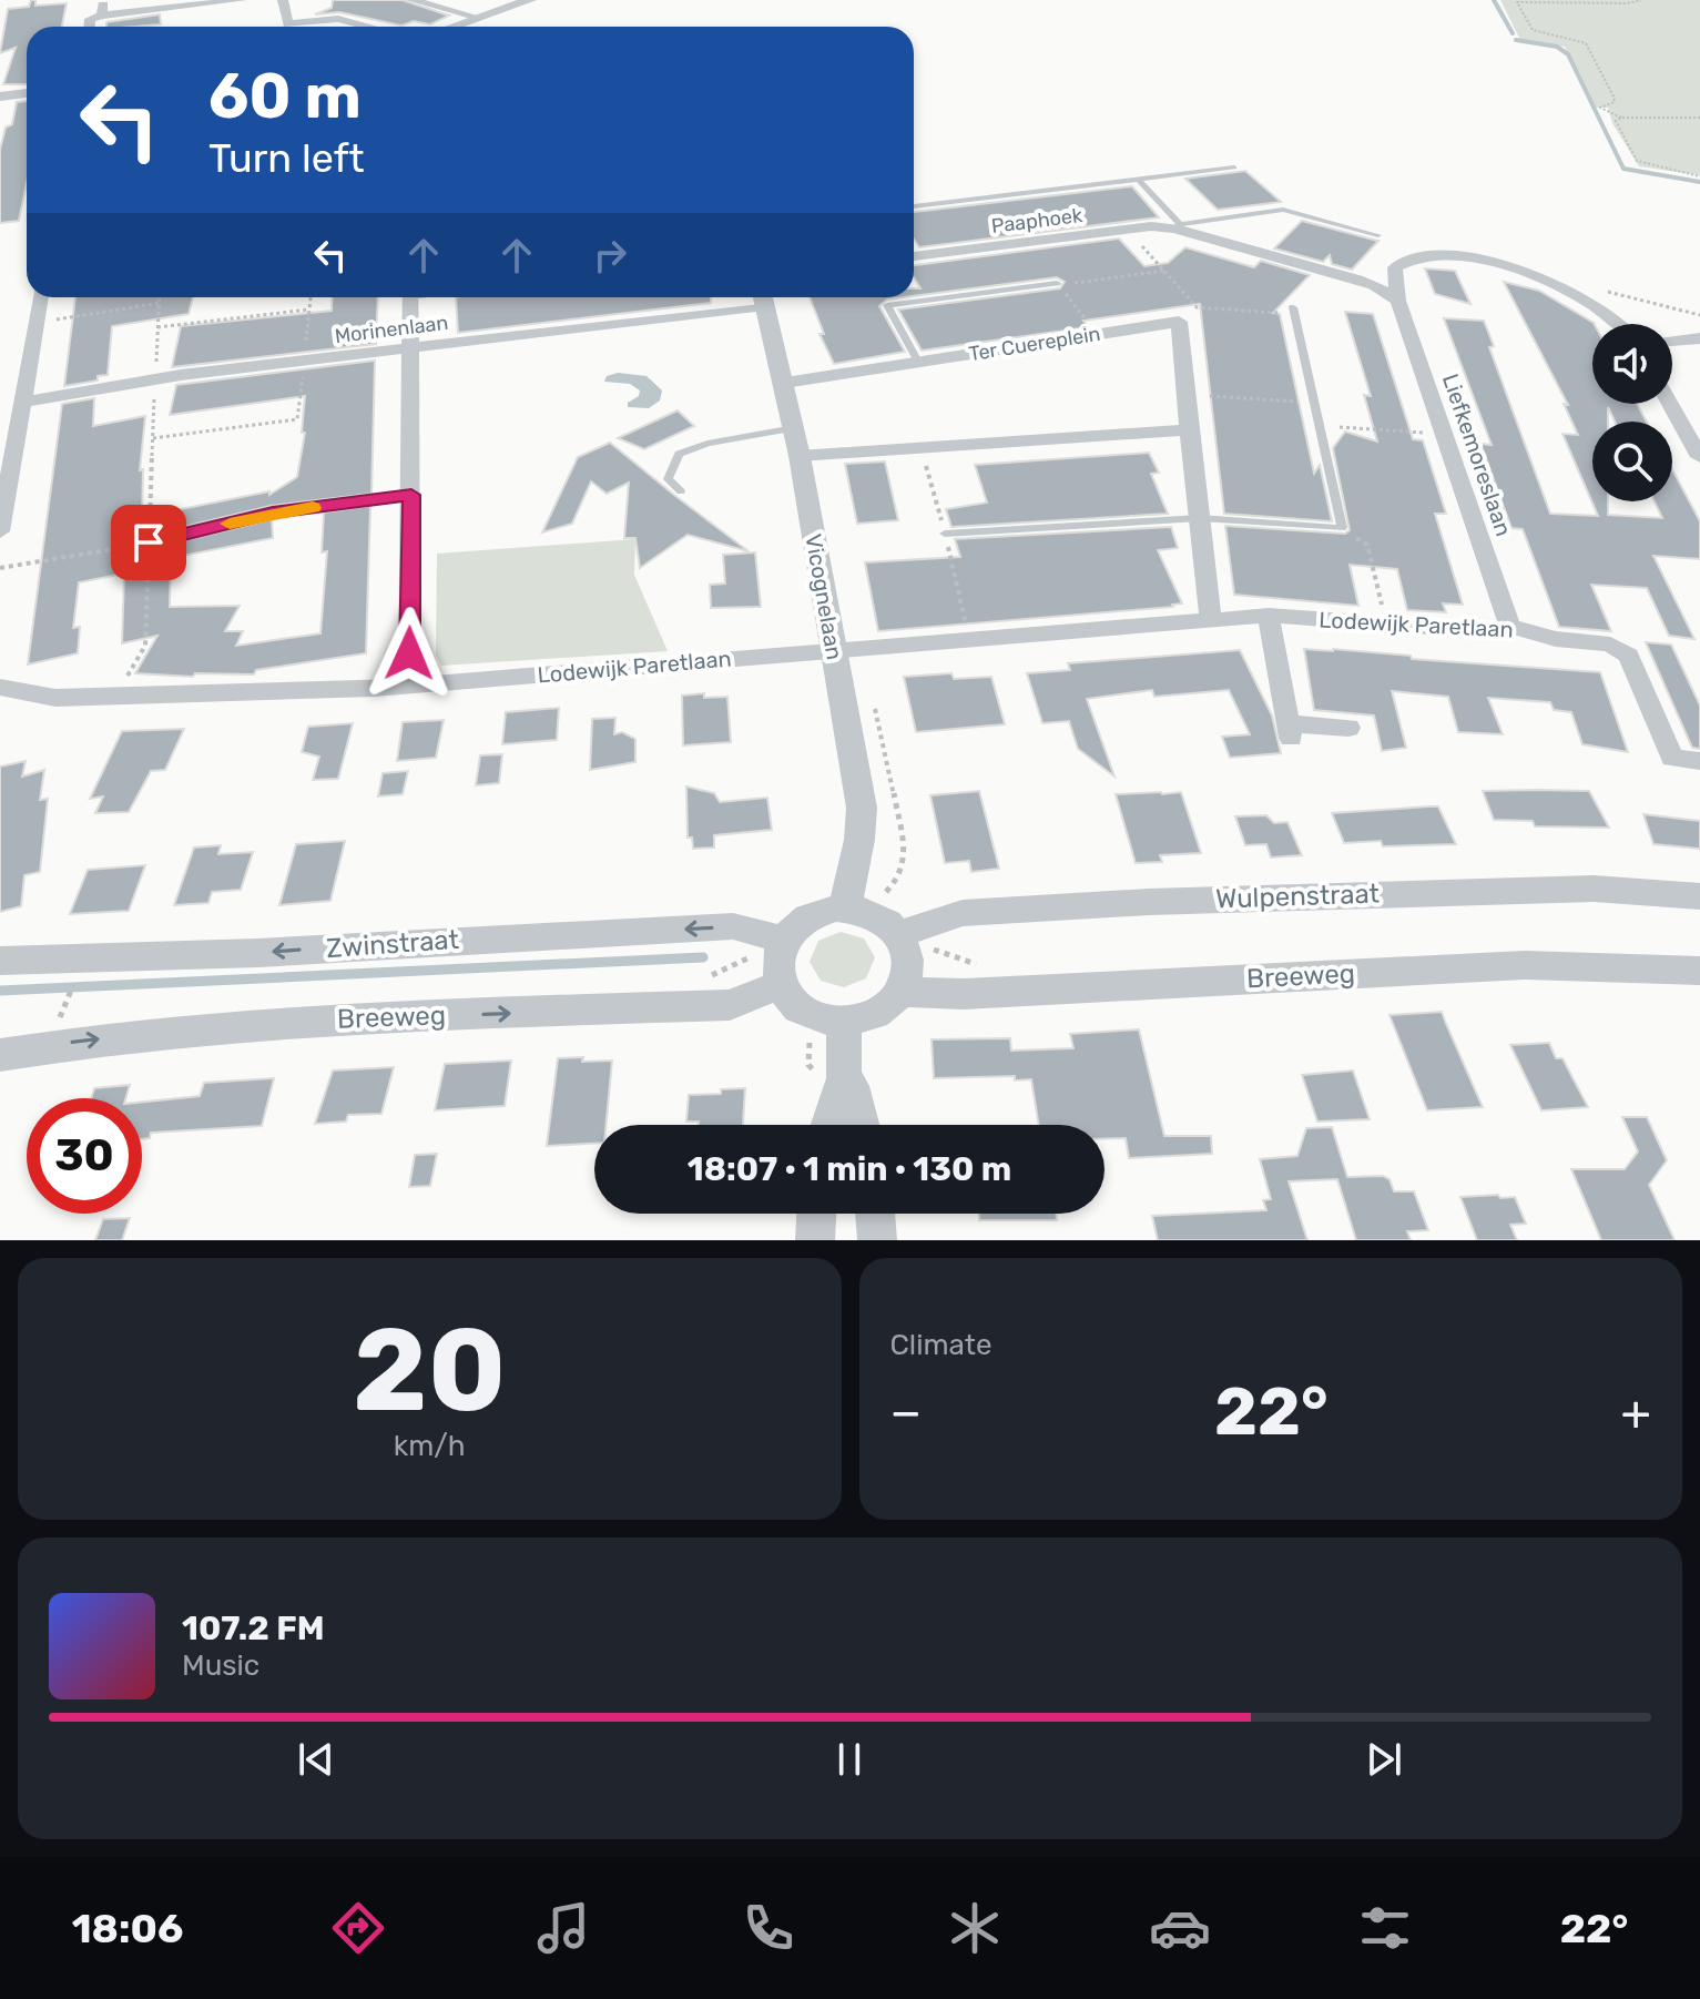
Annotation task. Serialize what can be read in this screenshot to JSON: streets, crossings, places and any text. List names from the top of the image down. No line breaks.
{"streets":{"street":["Paaphoek","Morinenlaan","Ter Cuereplein","Liefkemoreslaan","Vicognelaan","Lodewijk Paretlaan","Wulpenstraat","Zwinstraat","Breeweg"]},"crossings":[["Paaphoek","Liefkemoreslaan"],["Morinenlaan","Vicognelaan"],["Ter Cuereplein","Vicognelaan"],["Ter Cuereplein","Lodewijk Paretlaan"],["Liefkemoreslaan","Lodewijk Paretlaan"],["Vicognelaan","Lodewijk Paretlaan"],["Vicognelaan","Wulpenstraat"],["Vicognelaan","Zwinstraat"],["Vicognelaan","Breeweg"],["Wulpenstraat","Zwinstraat"],["Wulpenstraat","Breeweg"],["Zwinstraat","Breeweg"]],"one_way":["Zwinstraat","Breeweg"],"page":{"turn":["60 m","Turn left"],"limit":"30","trip":"18:07 · 1 min · 130 m","tile":[["20","km/h"],"Climate"],"heat":["−","22°","+"],"song":["107.2 FM","Music"],"tabs":["18:06","22°"]}}
